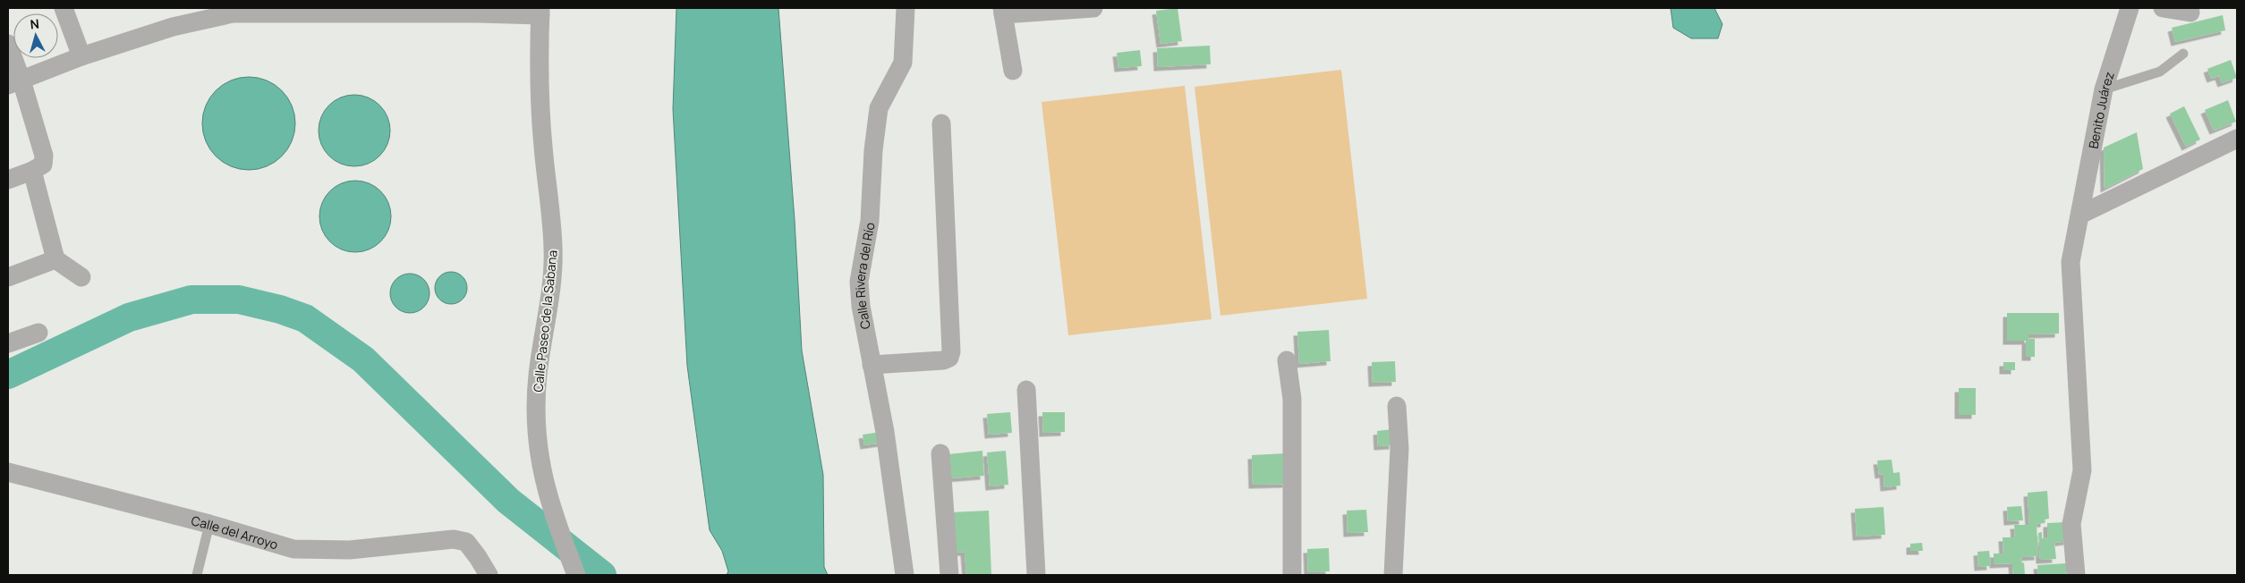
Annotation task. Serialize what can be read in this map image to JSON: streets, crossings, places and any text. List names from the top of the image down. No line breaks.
{"streets":{"street":["Benito Juárez","Calle Rivera del Río","Calle Paseo de la Sabana","Calle del Arroyo"]},"north":"top"}
